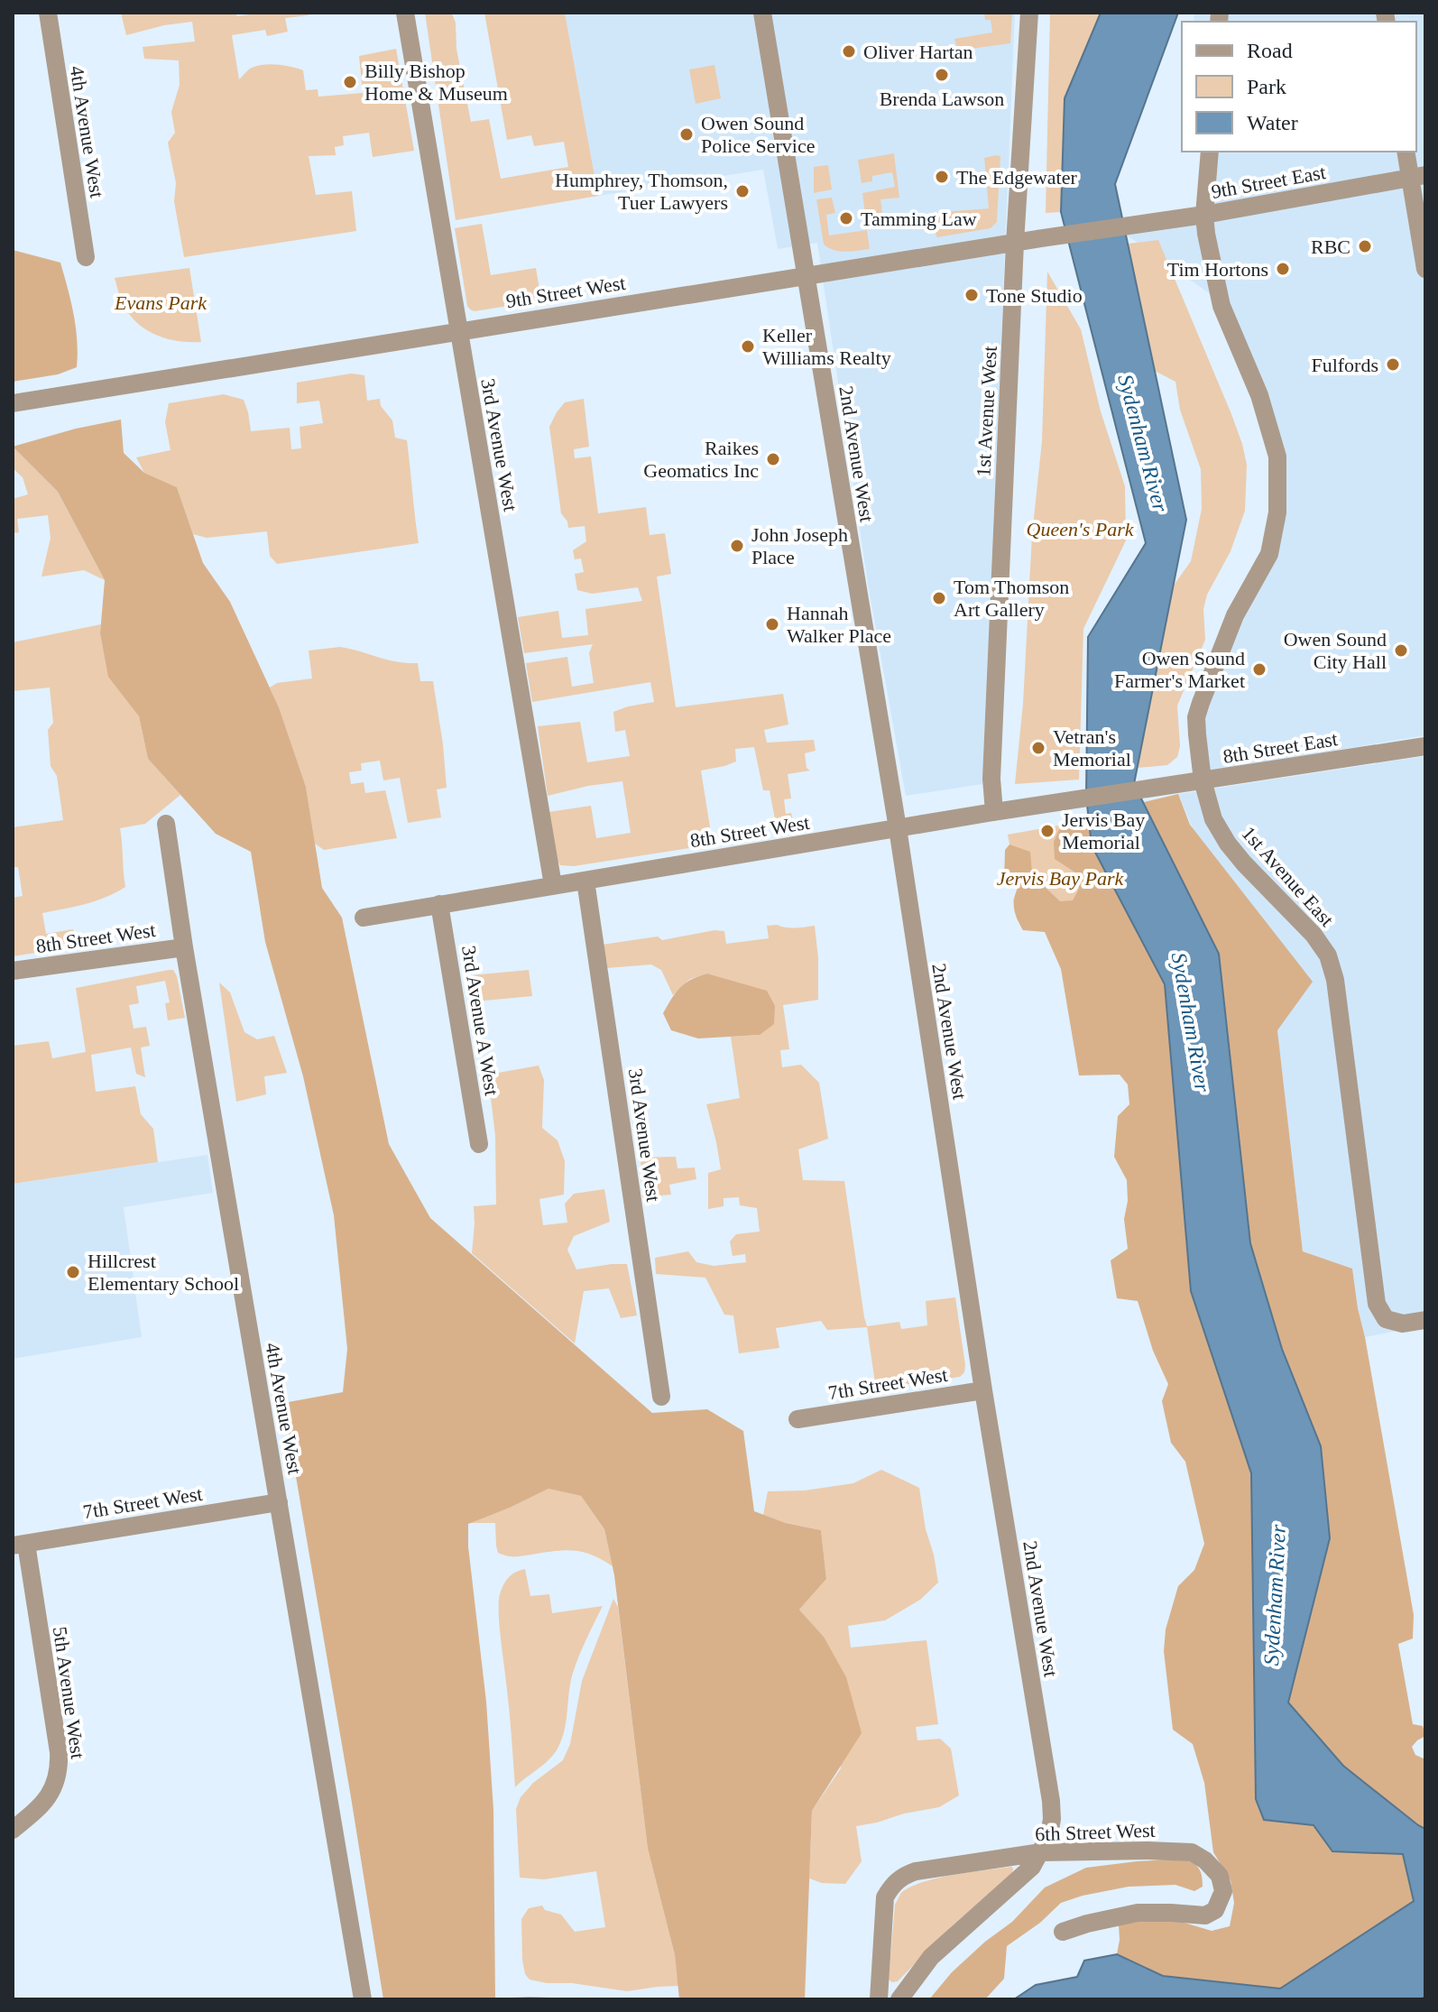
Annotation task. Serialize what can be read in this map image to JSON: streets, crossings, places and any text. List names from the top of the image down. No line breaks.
{"streets":{"street":["4th Avenue West","9th Street East","9th Street West","1st Avenue West","3rd Avenue West","2nd Avenue West","8th Street East","8th Street West","1st Avenue East","3rd Avenue A West","7th Street West","5th Avenue West","6th Street West"]},"crossings":[["4th Avenue West","8th Street West"],["4th Avenue West","7th Street West"],["9th Street East","9th Street West"],["9th Street East","1st Avenue East"],["9th Street West","1st Avenue West"],["9th Street West","3rd Avenue West"],["9th Street West","2nd Avenue West"],["1st Avenue West","8th Street West"],["3rd Avenue West","8th Street West"],["2nd Avenue West","8th Street West"],["2nd Avenue West","7th Street West"],["2nd Avenue West","6th Street West"],["8th Street East","8th Street West"],["8th Street East","1st Avenue East"],["8th Street West","3rd Avenue A West"],["7th Street West","5th Avenue West"]],"water":["Sydenham River"],"parks":["Evans Park","Queen's Park","Jervis Bay Park"],"places":["Oliver Hartan","Brenda Lawson","Billy Bishop Home & Museum","Owen Sound Police Service","The Edgewater","Humphrey, Thomson, Tuer Lawyers","Tamming Law","RBC","Tim Hortons","Tone Studio","Keller Williams Realty","Fulfords","Raikes Geomatics Inc","John Joseph Place","Tom Thomson Art Gallery","Hannah Walker Place","Owen Sound City Hall","Owen Sound Farmer's Market","Vetran's Memorial","Jervis Bay Memorial","Hillcrest Elementary School"],"legend":["Road","Park","Water"]}
